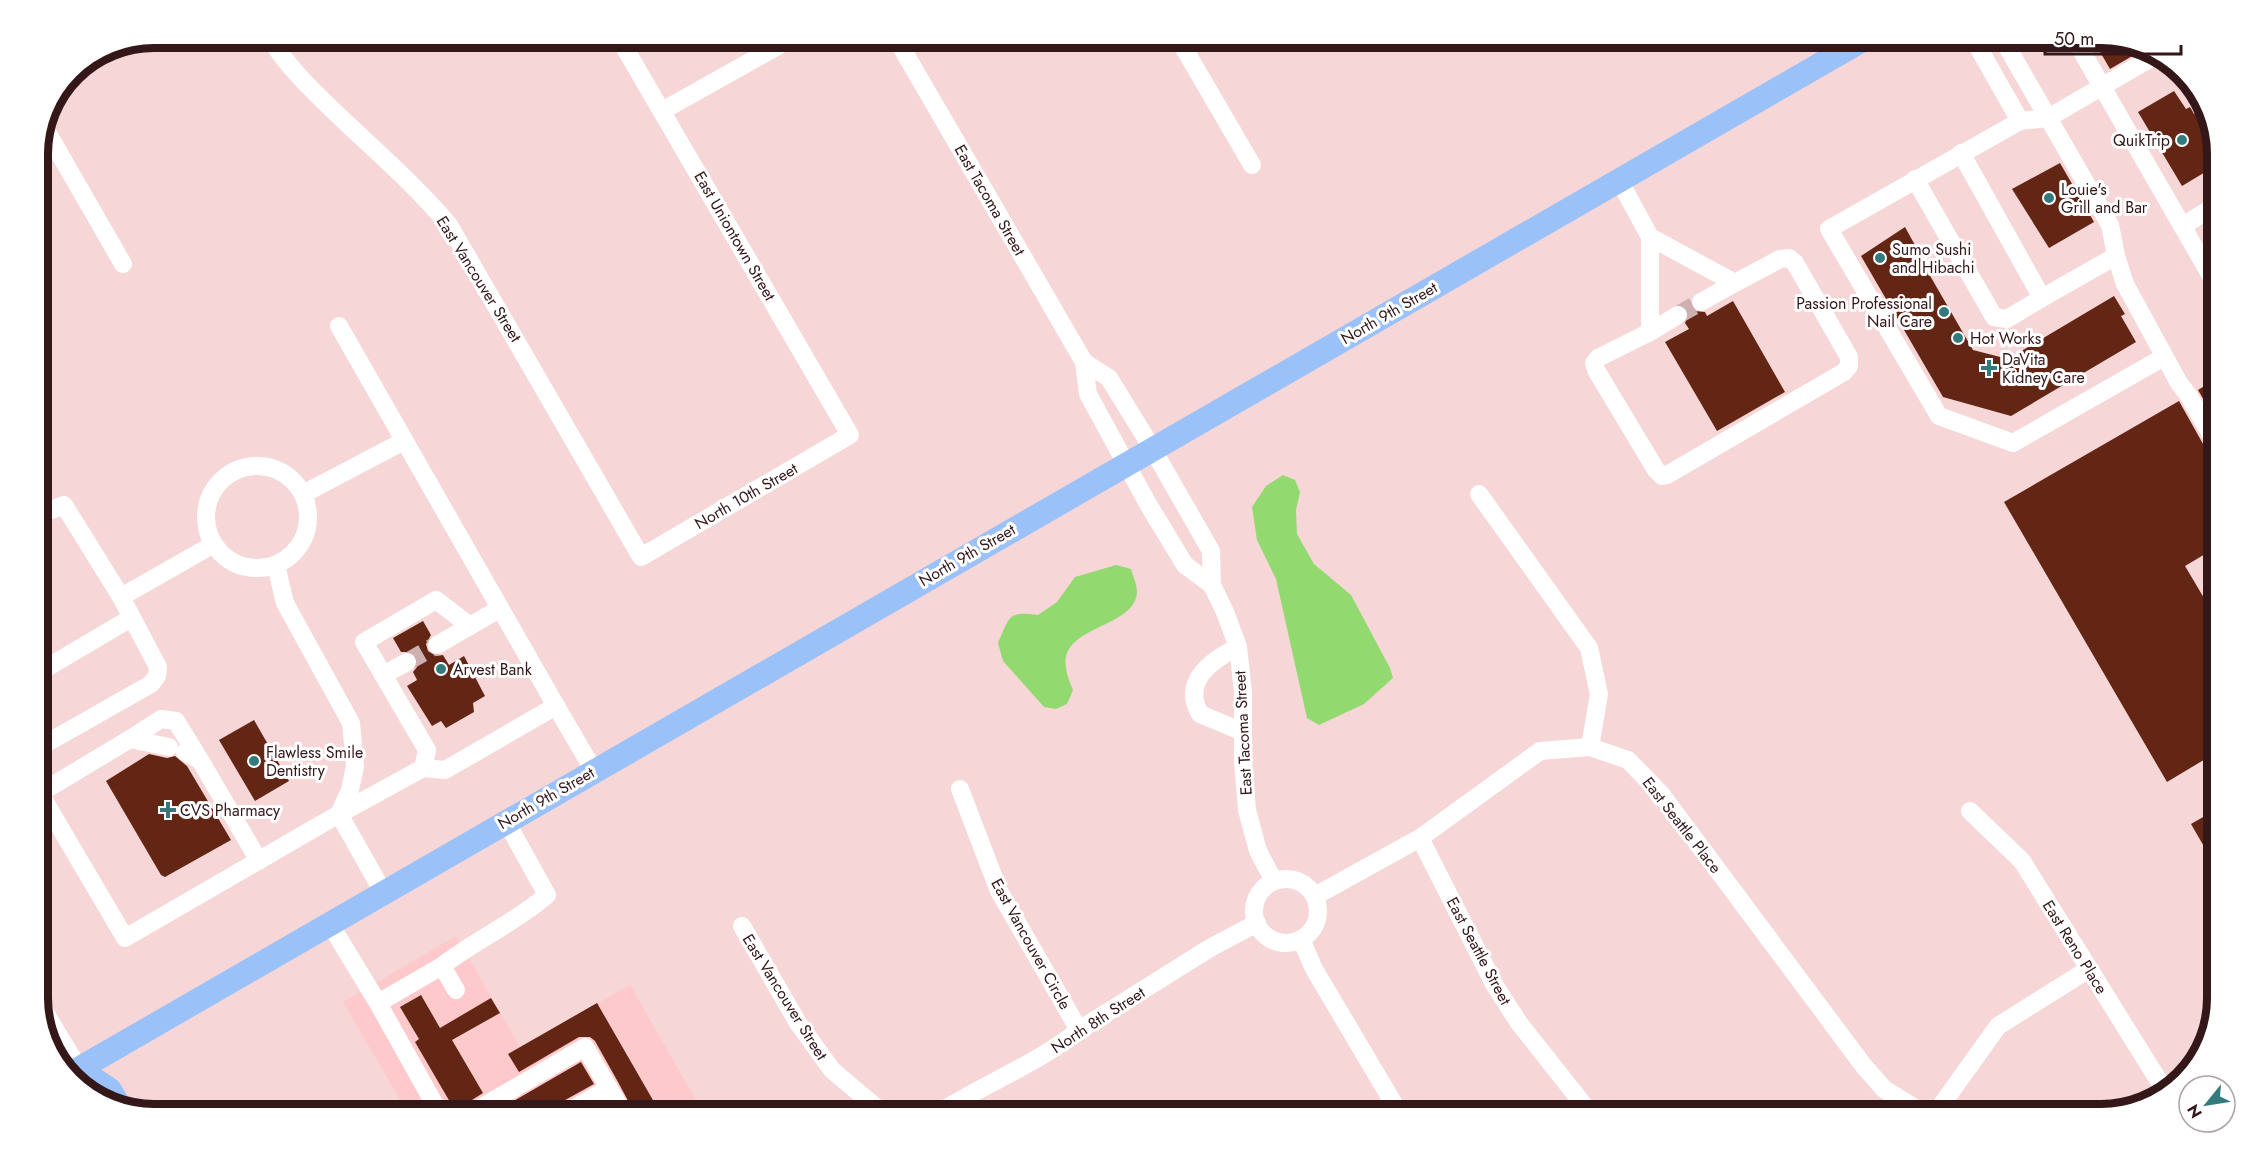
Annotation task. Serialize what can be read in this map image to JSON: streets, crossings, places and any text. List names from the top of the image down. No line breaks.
{"streets":{"main road":["North 9th Street"],"street":["East Tacoma Street","East Uniontown Street","East Vancouver Street","North 10th Street","East Seattle Place","East Vancouver Circle","East Reno Place","East Seattle Street","North 8th Street"]},"crossings":[["East Tacoma Street","North 9th Street"],["East Tacoma Street","North 8th Street"],["East Uniontown Street","North 10th Street"],["East Vancouver Street","North 10th Street"],["East Vancouver Circle","North 8th Street"]],"places":{"other":["QuikTrip","Louie's Grill and Bar","Sumo Sushi and Hibachi","Passion Professional Nail Care","Hot Works","Arvest Bank","Flawless Smile Dentistry"],"health":["DaVita Kidney Care","CVS Pharmacy"]},"scale_bar":"50 m","north":"bottom left"}
